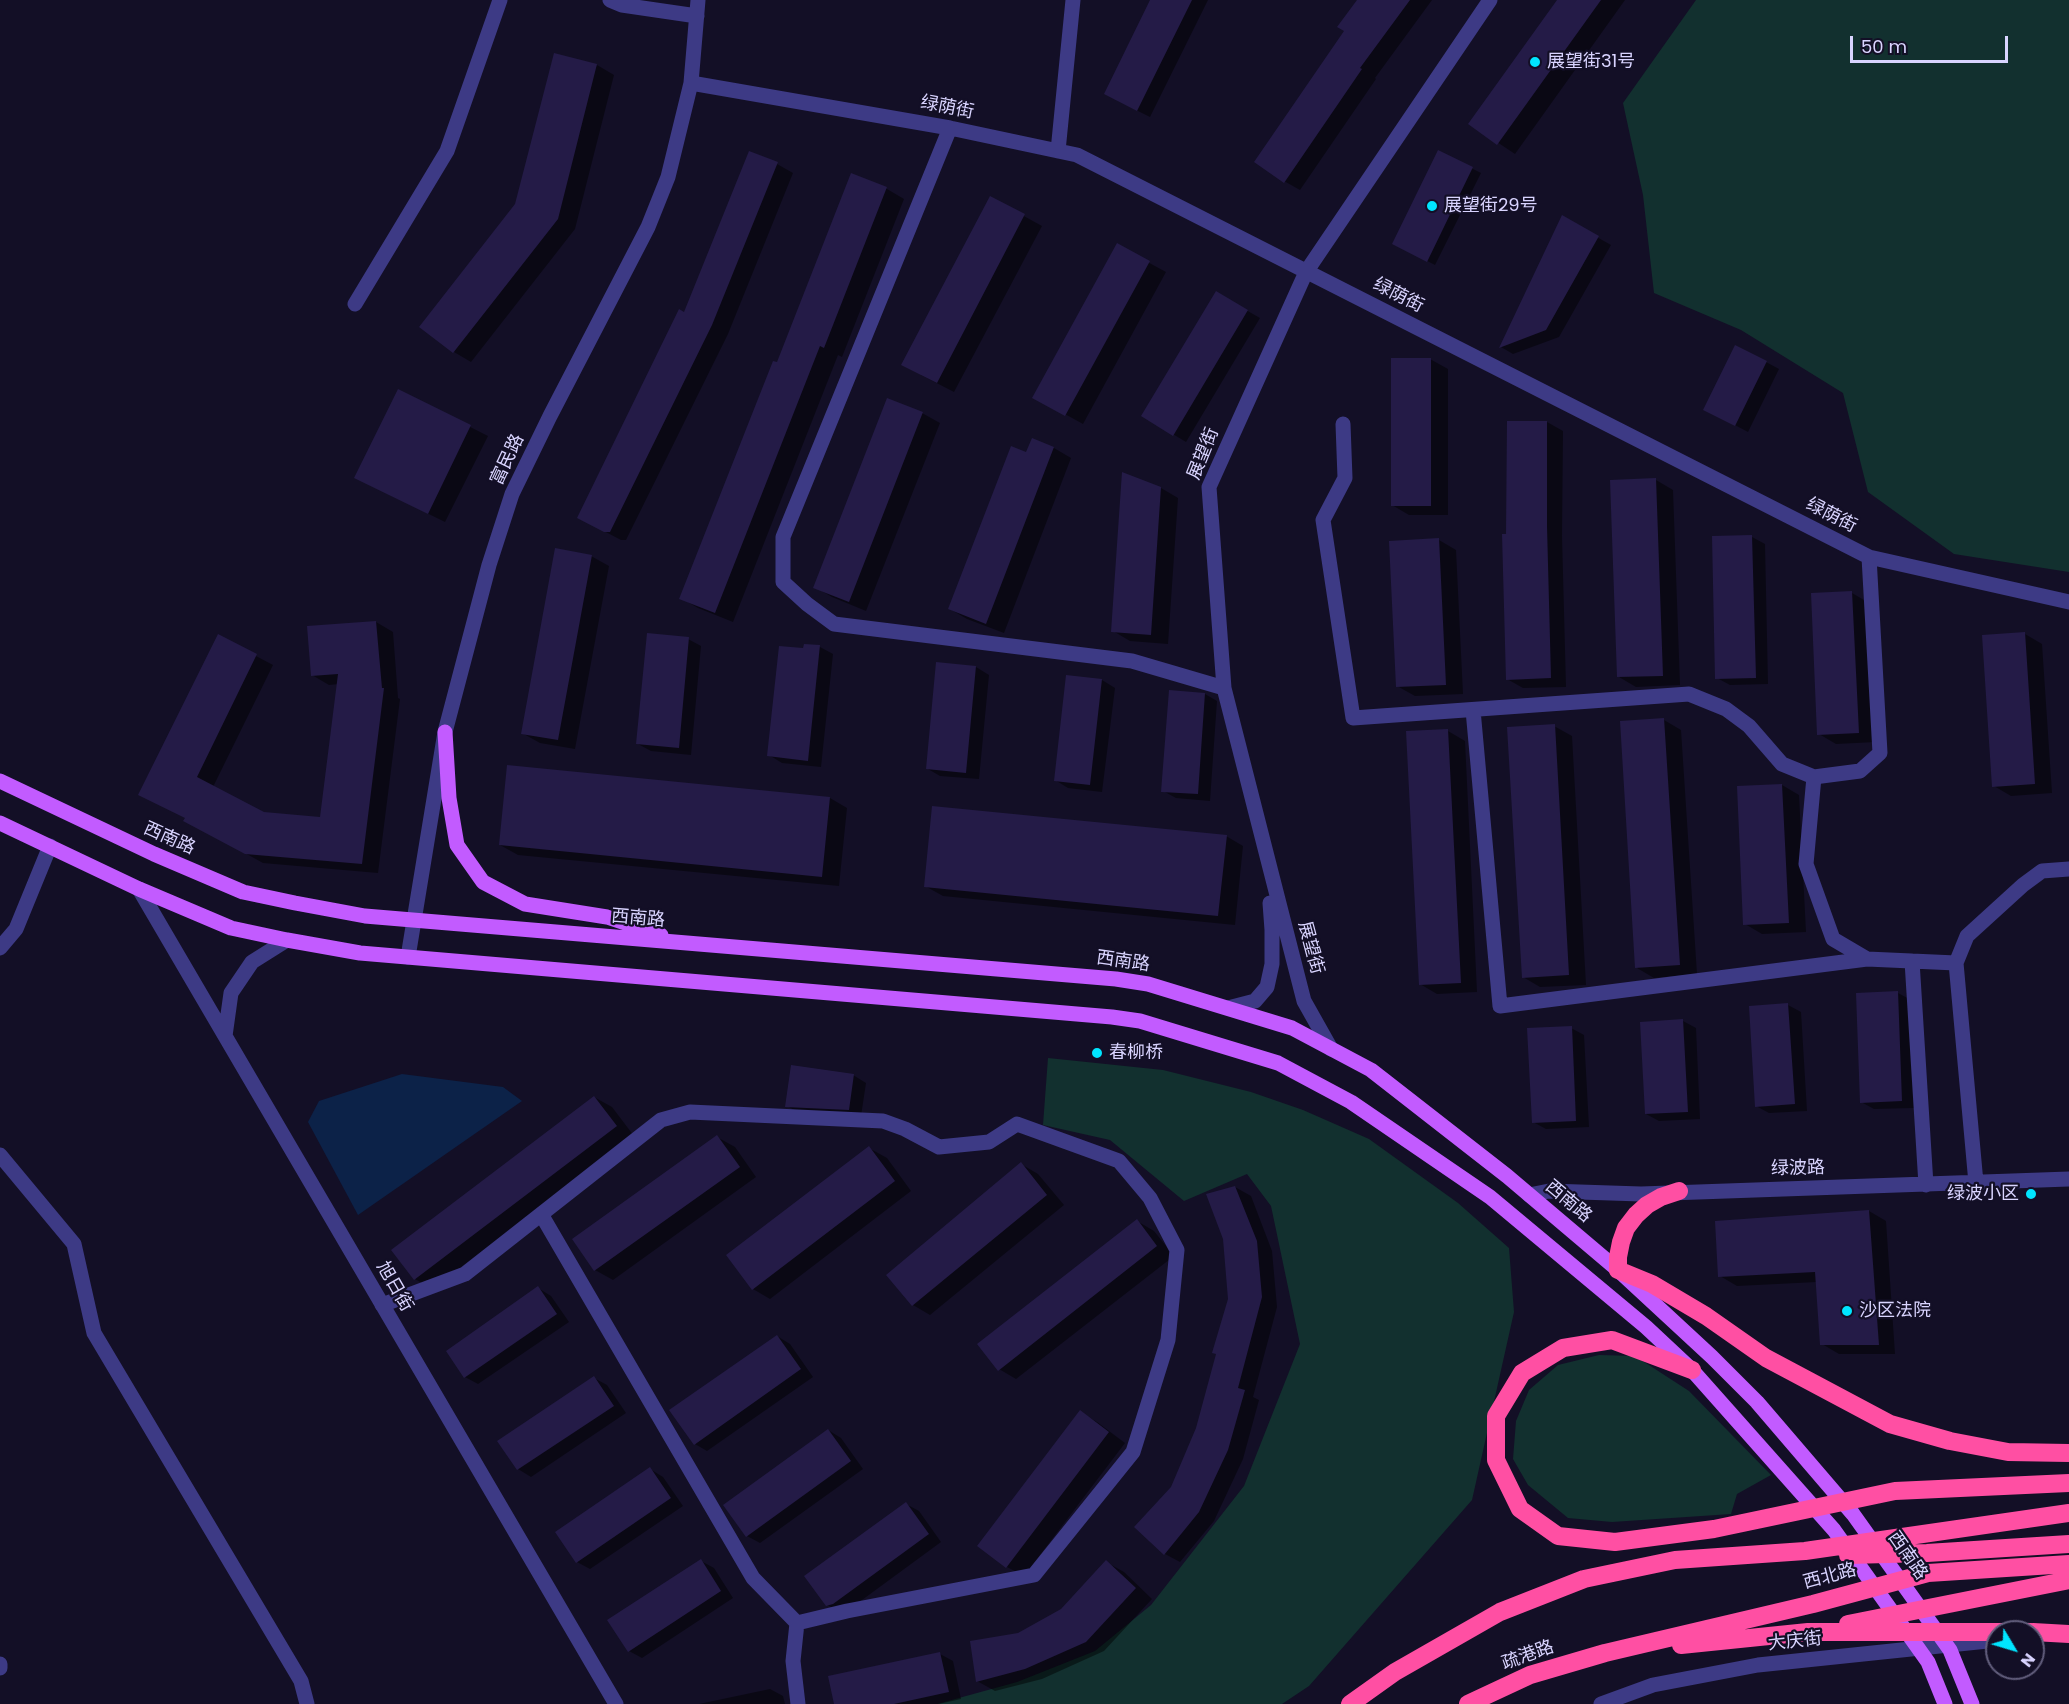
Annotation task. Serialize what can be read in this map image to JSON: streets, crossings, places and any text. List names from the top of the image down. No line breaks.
{"streets":{"highway":["西北路","疏港路"],"main road":["西南路"],"street":["绿荫街","展望街","富民路","绿波路","旭日街","大庆街"]},"crossings":[["绿荫街","展望街"],["绿荫街","富民路"],["展望街","西南路"],["富民路","西南路"],["西南路","绿波路"],["西北路","疏港路"]],"places":["展望街31号","展望街29号","春柳桥","绿波小区","沙区法院"],"scale_bar":"50 m","north":"bottom right"}
